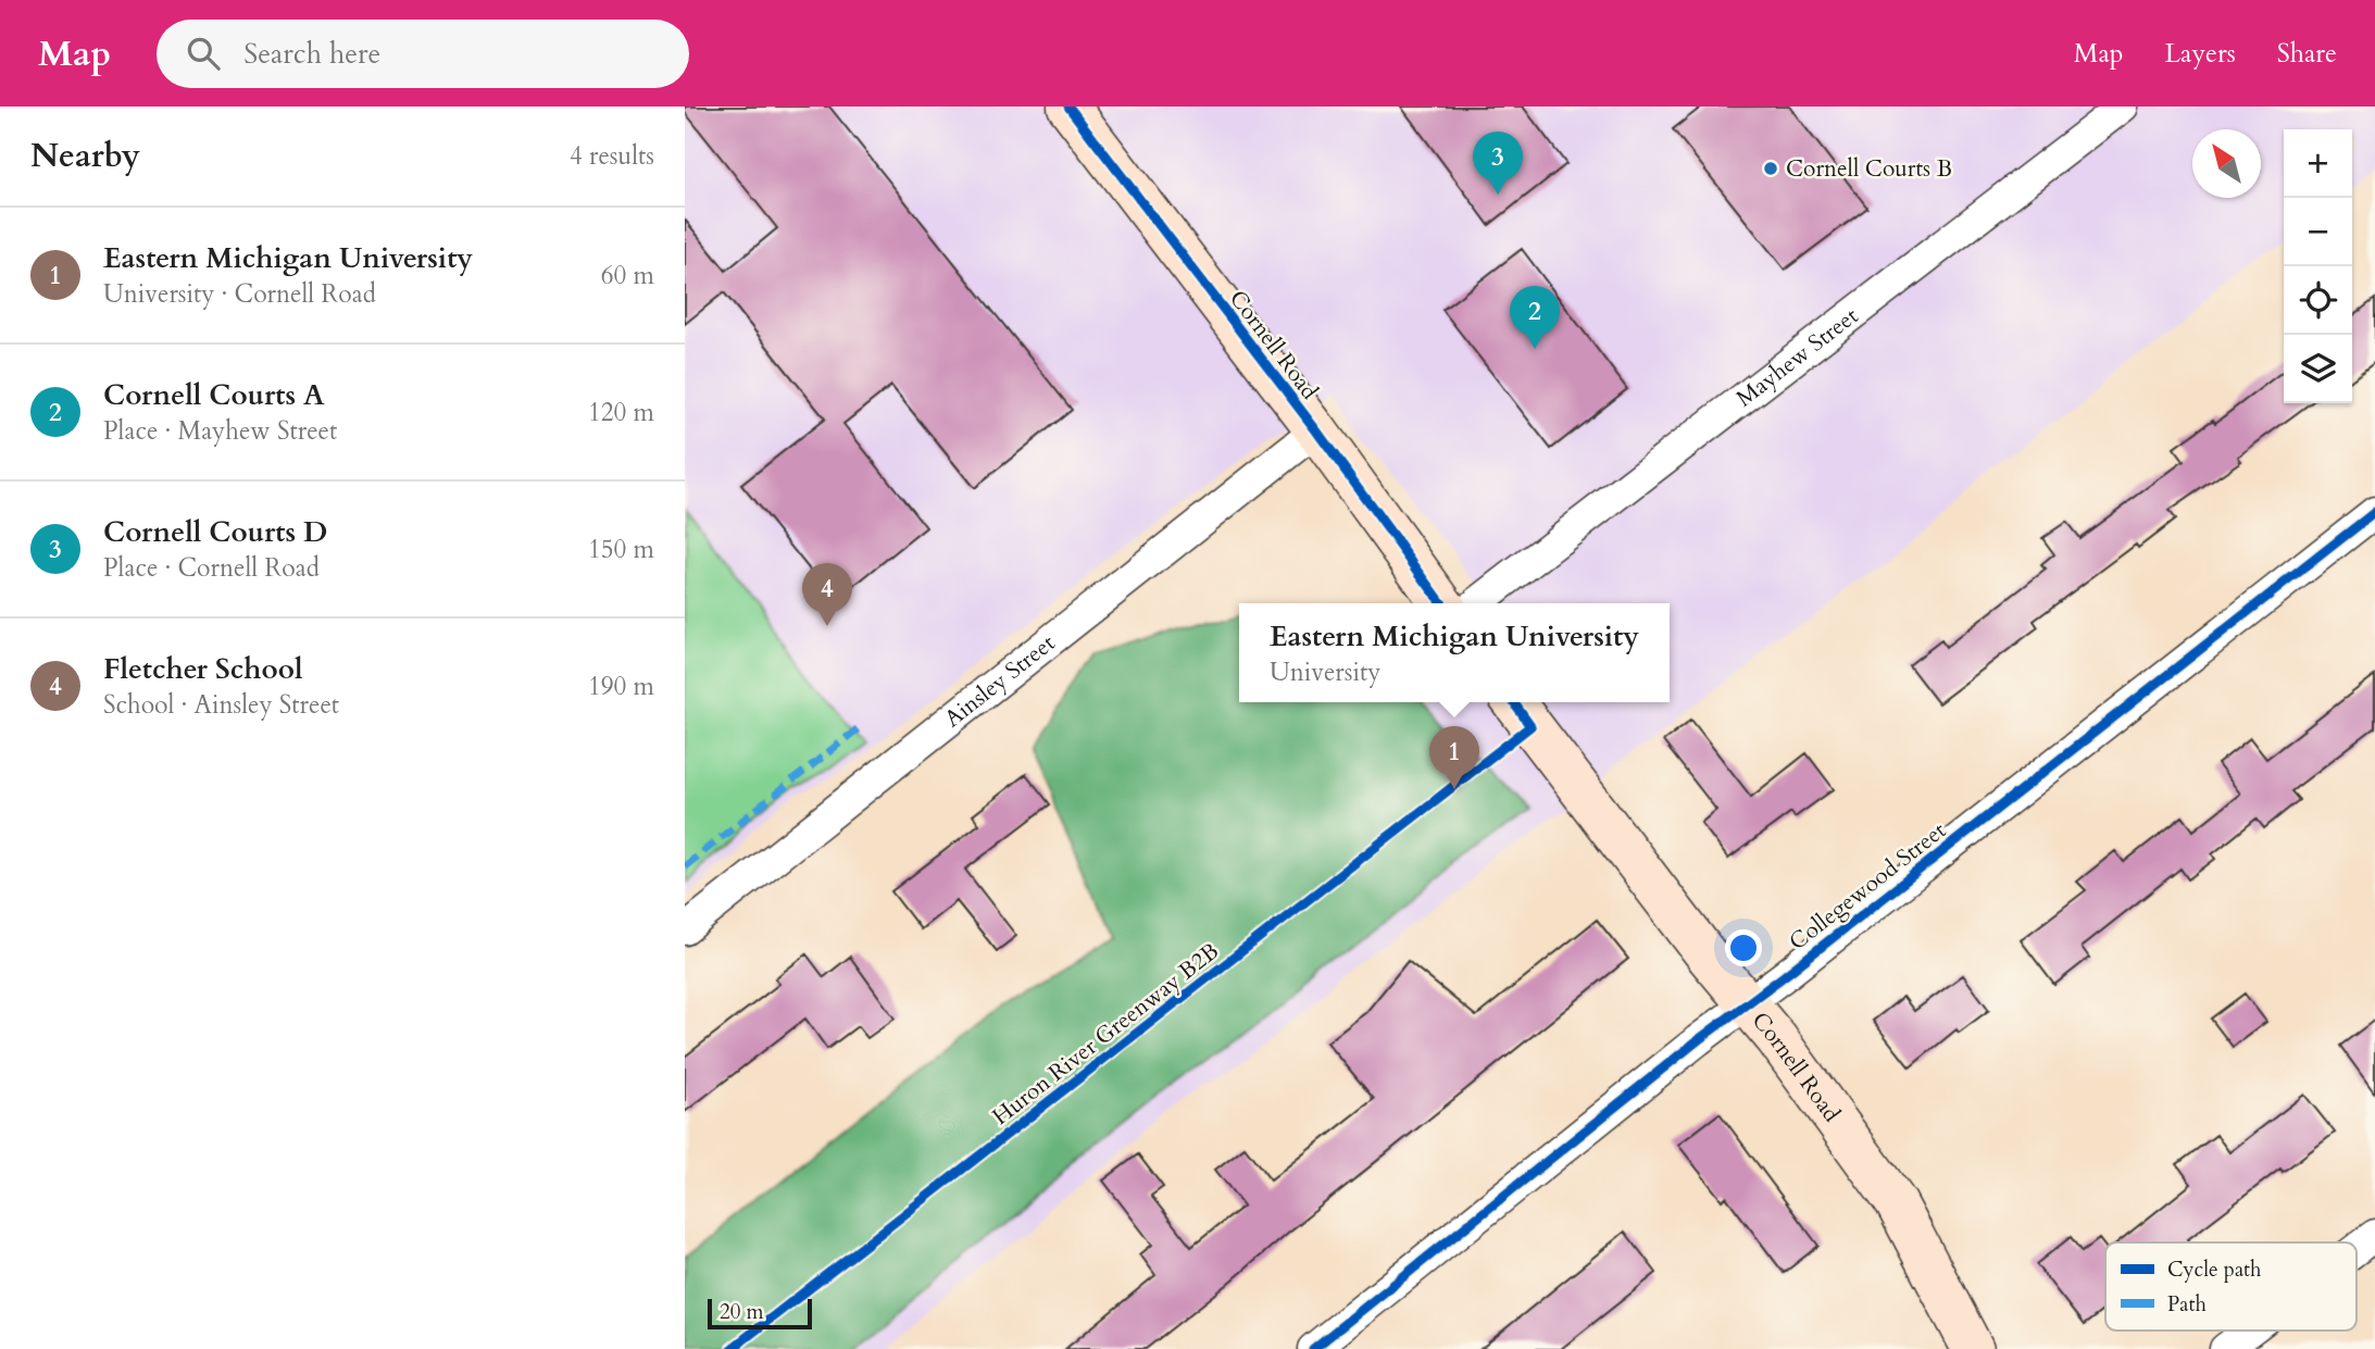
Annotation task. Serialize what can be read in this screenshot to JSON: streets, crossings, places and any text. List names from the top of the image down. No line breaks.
{"streets":{"street":["Cornell Road","Mayhew Street","Ainsley Street","Collegewood Street"],"cycle path":["Huron River Greenway B2B"]},"crossings":[["Cornell Road","Ainsley Street"],["Cornell Road","Collegewood Street"]],"places":["Cornell Courts B"],"legend":["Cycle path","Path"],"scale_bar":"20 m","north":"top left","page":{"header":"Map","search":"Search here","nav":["Map","Layers","Share"],"heading":["Nearby","4 results"],"map_buttons":["+","−"],"pins":["3","2","4","1"],"list":[{"mark":"1","name":"Eastern Michigan University","note":"University · Cornell Road","value":"60 m"},{"mark":"2","name":"Cornell Courts A","note":"Place · Mayhew Street","value":"120 m"},{"mark":"3","name":"Cornell Courts D","note":"Place · Cornell Road","value":"150 m"},{"mark":"4","name":"Fletcher School","note":"School · Ainsley Street","value":"190 m"}],"popup":["Eastern Michigan University","University"],"scale":"20 m"}}
